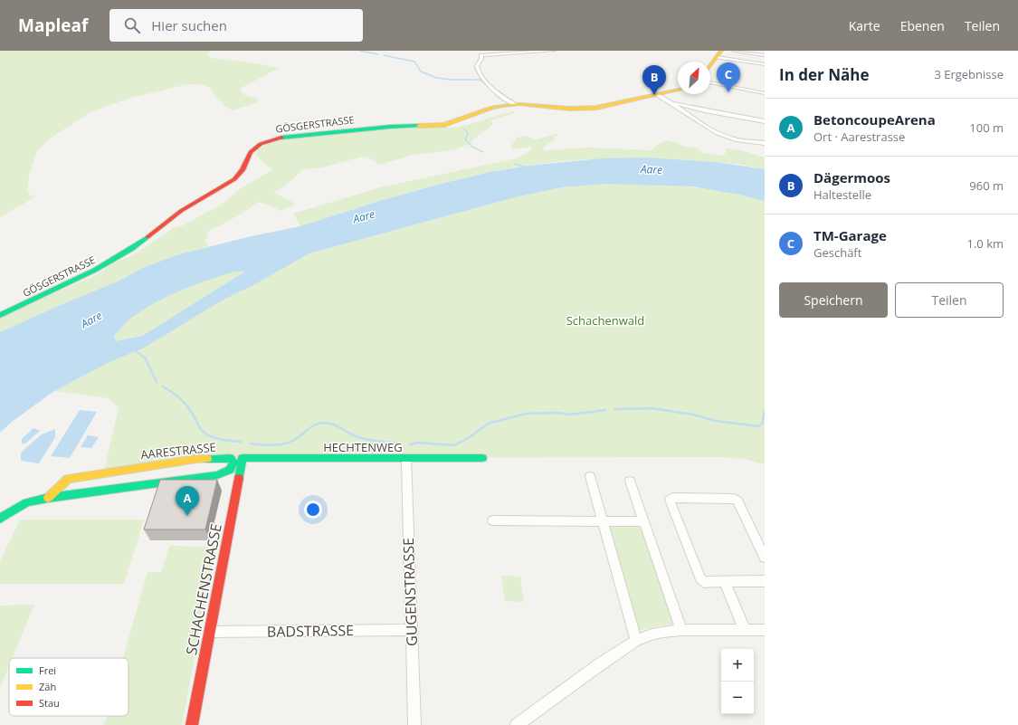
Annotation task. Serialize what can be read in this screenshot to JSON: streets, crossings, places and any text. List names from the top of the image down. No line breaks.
{"streets":{"main road":["GÖSGERSTRASSE","HECHTENWEG","AARESTRASSE","SCHACHENSTRASSE"],"street":["GUGENSTRASSE","BADSTRASSE"]},"crossings":[["HECHTENWEG","SCHACHENSTRASSE"],["HECHTENWEG","GUGENSTRASSE"],["SCHACHENSTRASSE","BADSTRASSE"],["GUGENSTRASSE","BADSTRASSE"]],"water":["Aare"],"parks":["Schachenwald"],"legend":["Frei","Zäh","Stau"],"north":"top right","page":{"header":"Mapleaf","search":"Hier suchen","nav":["Karte","Ebenen","Teilen"],"heading":["In der Nähe","3 Ergebnisse"],"pins":["C","B","A"],"list":[{"mark":"A","name":"BetoncoupeArena","note":"Ort · Aarestrasse","value":"100 m"},{"mark":"B","name":"Dägermoos","note":"Haltestelle","value":"960 m"},{"mark":"C","name":"TM-Garage","note":"Geschäft","value":"1.0 km"}],"buttons":["Speichern","Teilen"],"map_buttons":["+","−"]}}
